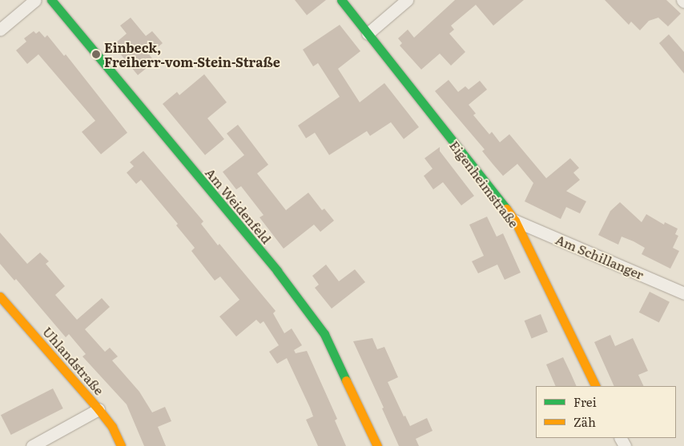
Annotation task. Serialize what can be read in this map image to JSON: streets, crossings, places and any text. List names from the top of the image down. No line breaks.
{"streets":{"street":["Eigenheimstraße","Am Weidenfeld","Am Schillanger","Uhlandstraße"]},"crossings":[["Eigenheimstraße","Am Schillanger"]],"places":["Einbeck, Freiherr-vom-Stein-Straße"],"legend":["Frei","Zäh"]}
